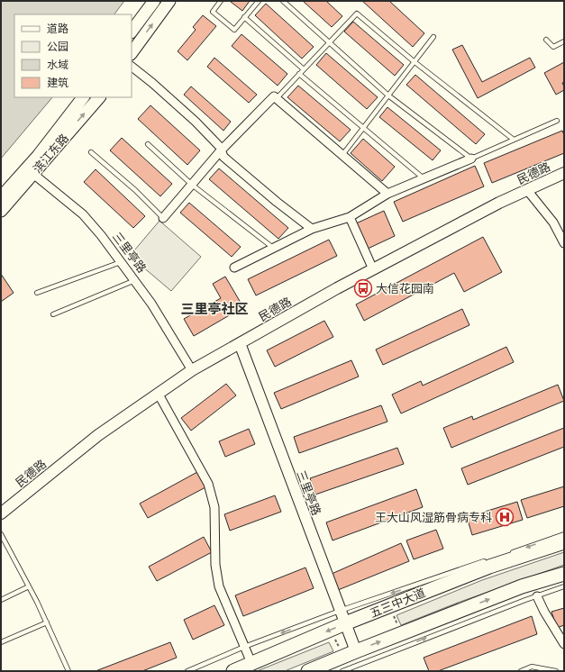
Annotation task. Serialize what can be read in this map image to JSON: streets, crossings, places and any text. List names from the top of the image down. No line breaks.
{"streets":{"main road":["滨江东路","五三中大道"],"street":["民德路","三里亭路"]},"crossings":[["滨江东路","三里亭路"],["民德路","三里亭路"],["三里亭路","五三中大道"]],"districts":["三里亭社区"],"places":{"bus stop":["大信花园南"],"hospital":["王大山风湿筋骨病专科"]},"legend":["道路","公园","水域","建筑"]}
